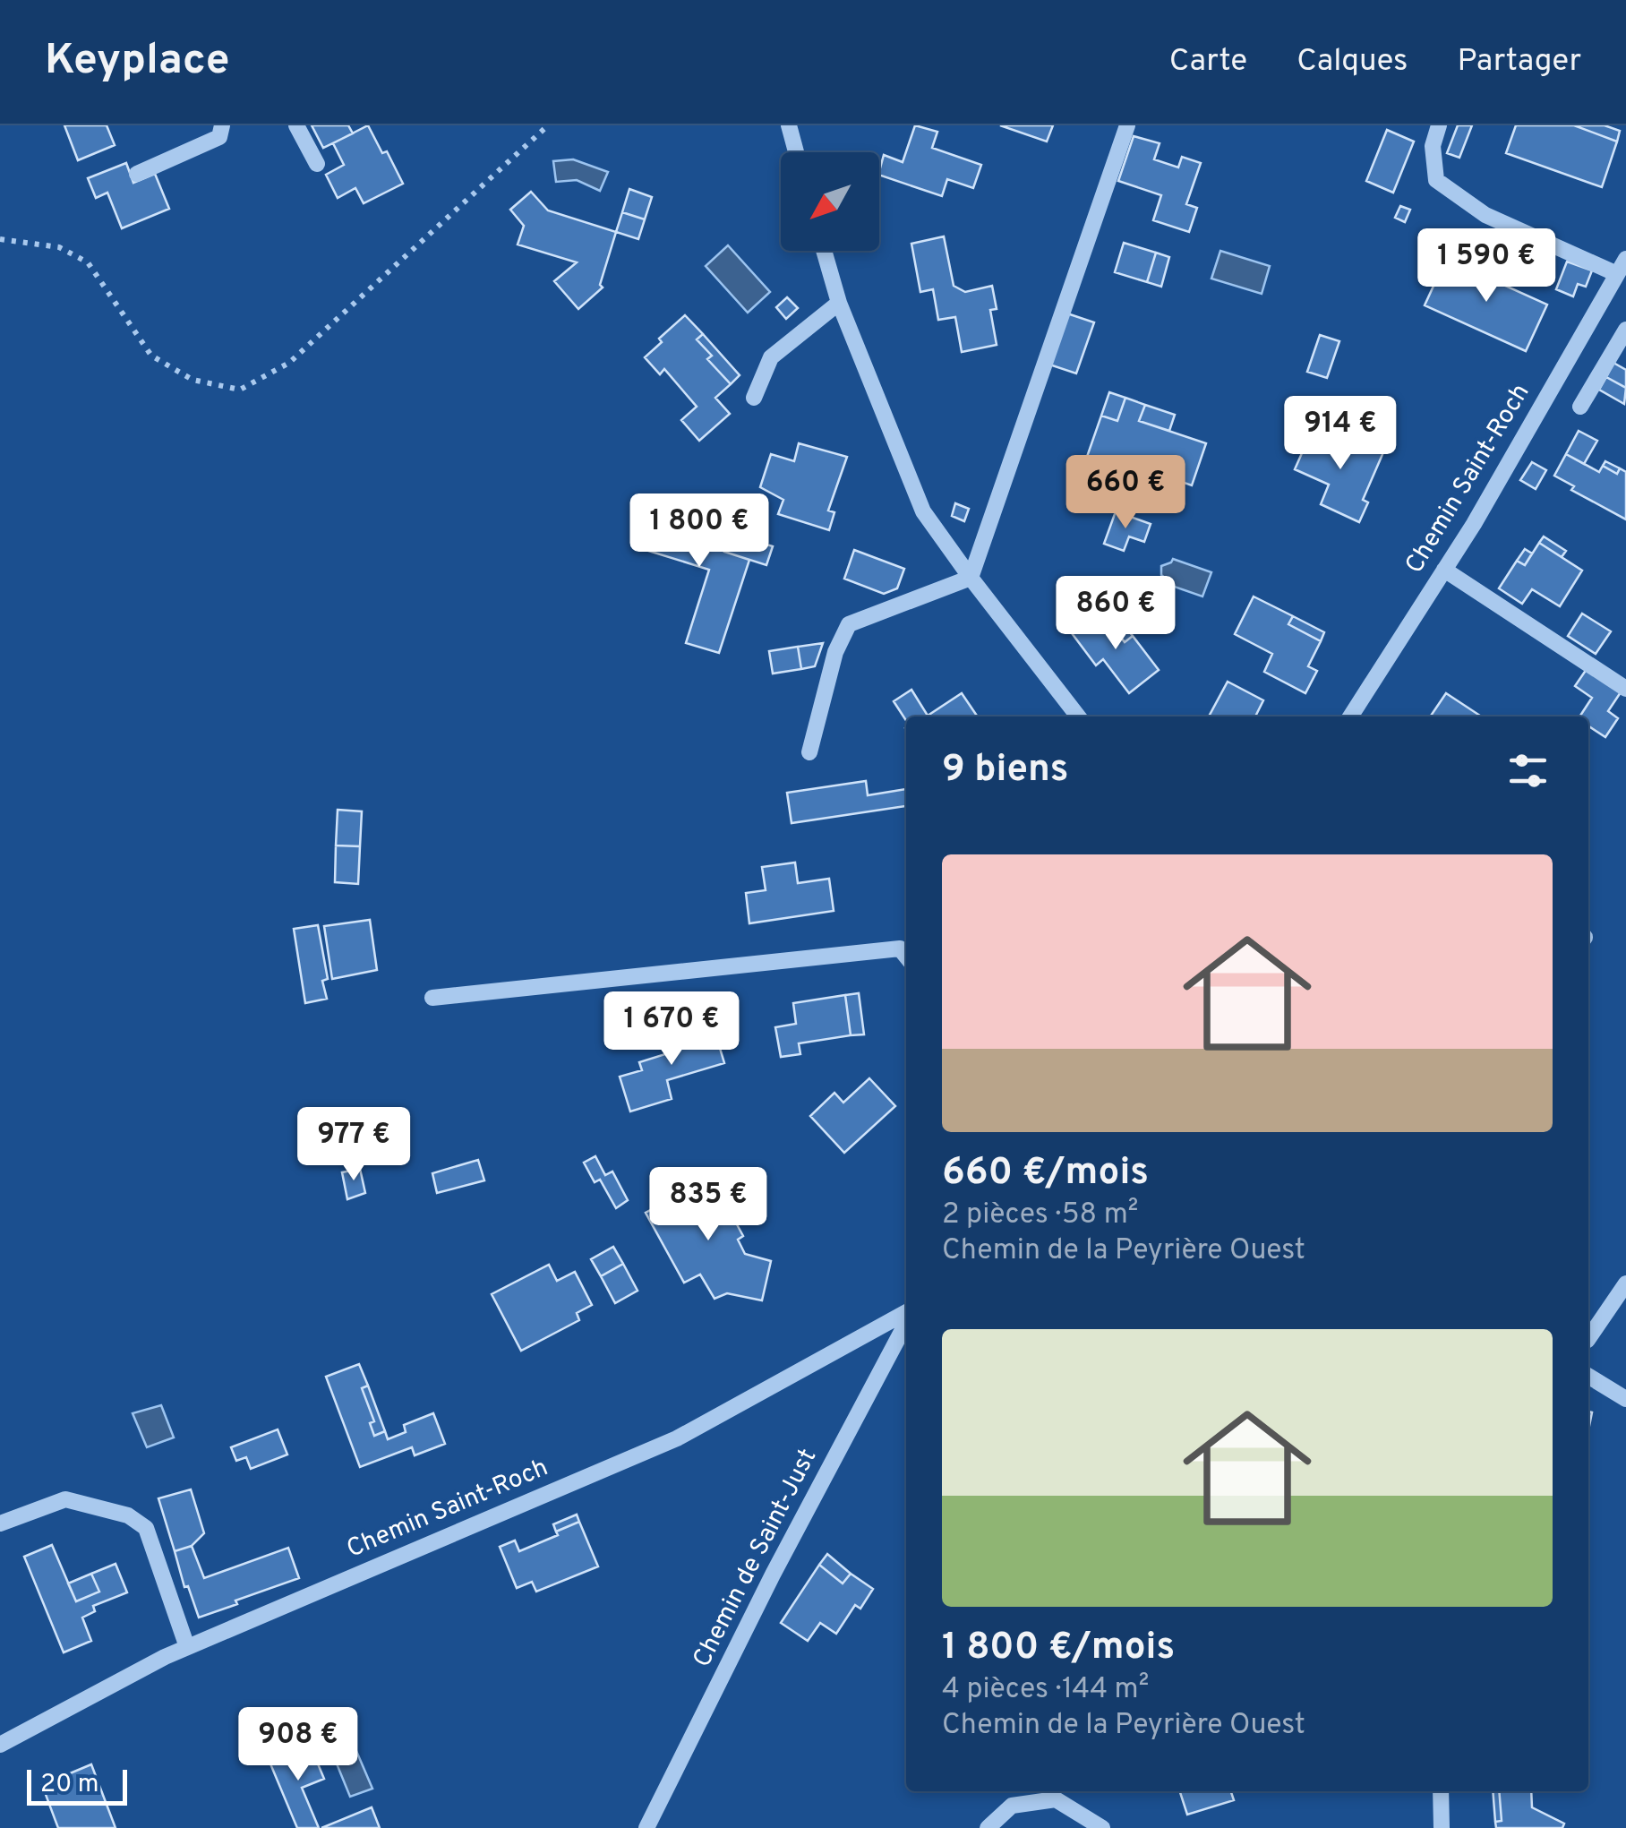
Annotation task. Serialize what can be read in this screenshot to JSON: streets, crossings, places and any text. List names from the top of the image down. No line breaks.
{"streets":{"street":["Chemin Saint-Roch","Chemin de Saint-Just"]},"scale_bar":"20 m","north":"bottom left","page":{"header":"Keyplace","nav":["Carte","Calques","Partager"],"price":["1 590 €","914 €","660 €","1 800 €","860 €","1 670 €","977 €","835 €","908 €"],"heading":"9 biens","list":[{"name":"660 €/mois","note":"2 pièces · 58 m² · Chemin de la Peyrière Ouest"},{"name":"1 800 €/mois","note":"4 pièces · 144 m² · Chemin de la Peyrière Ouest"}],"scale":"20 m"}}
